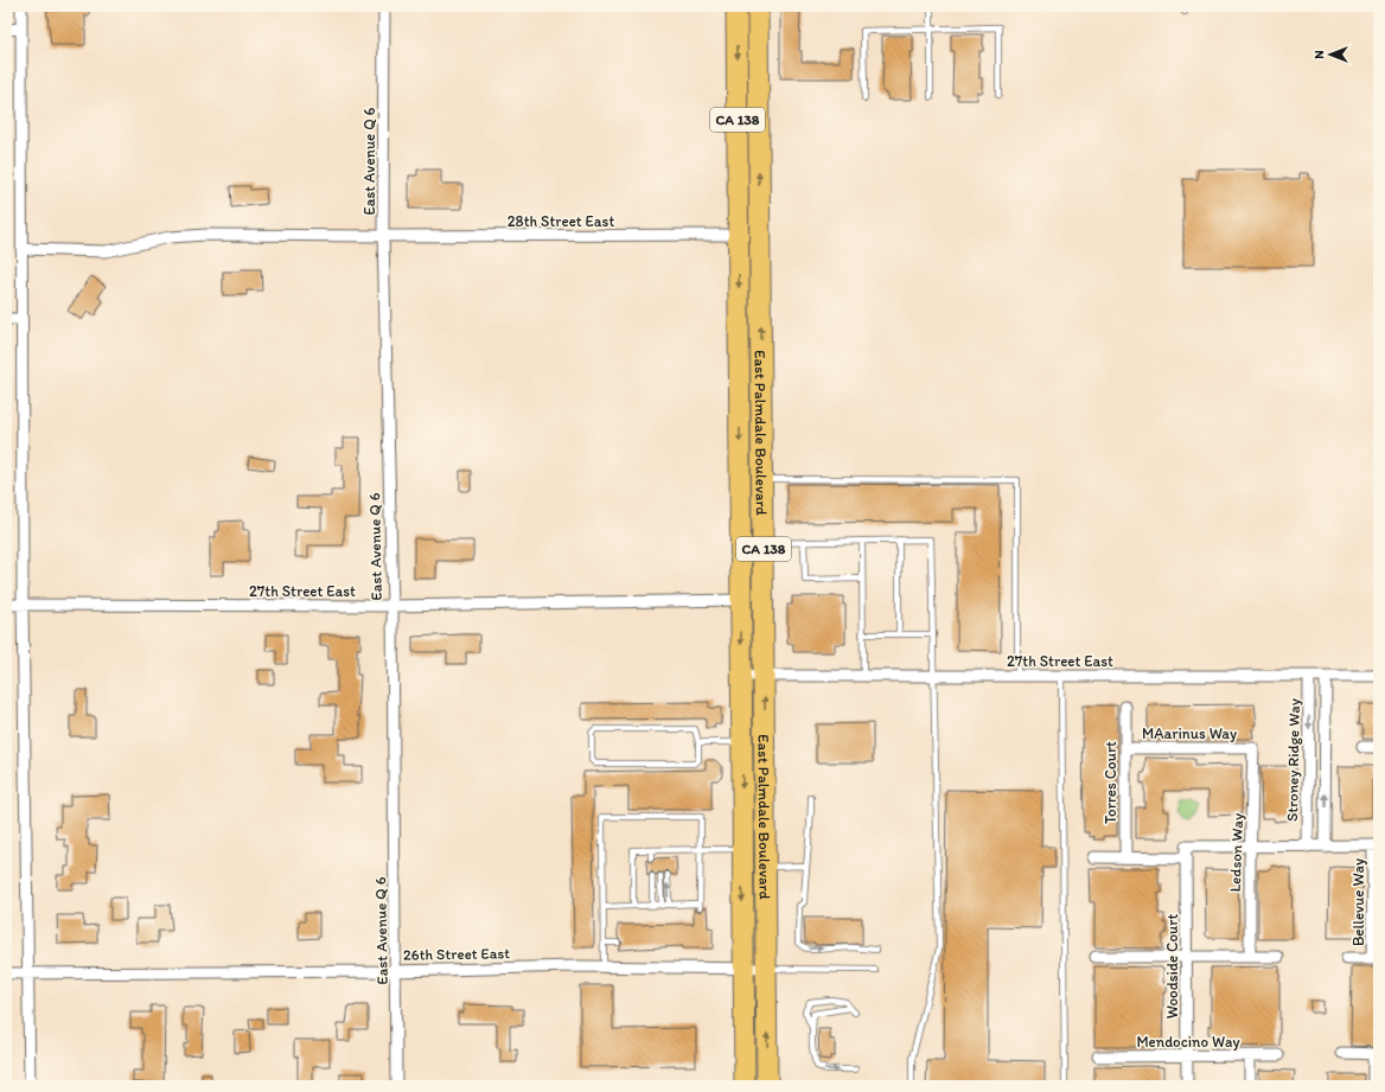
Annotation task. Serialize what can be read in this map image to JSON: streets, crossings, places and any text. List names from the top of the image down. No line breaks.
{"streets":{"highway":["CA 138","East Palmdale Boulevard"],"street":["East Avenue Q 6","28th Street East","27th Street East","MAarinus Way","Stroney Ridge Way","Torres Court","Ledson Way","Bellevue Way","26th Street East","Woodside Court","Mendocino Way"]},"crossings":[["East Avenue Q 6","28th Street East"],["East Avenue Q 6","27th Street East"],["East Avenue Q 6","26th Street East"],["28th Street East","East Palmdale Boulevard"],["East Palmdale Boulevard","27th Street East"],["East Palmdale Boulevard","26th Street East"],["27th Street East","Stroney Ridge Way"],["MAarinus Way","Torres Court"],["MAarinus Way","Ledson Way"],["Ledson Way","Woodside Court"],["Woodside Court","Mendocino Way"]],"north":"left"}
